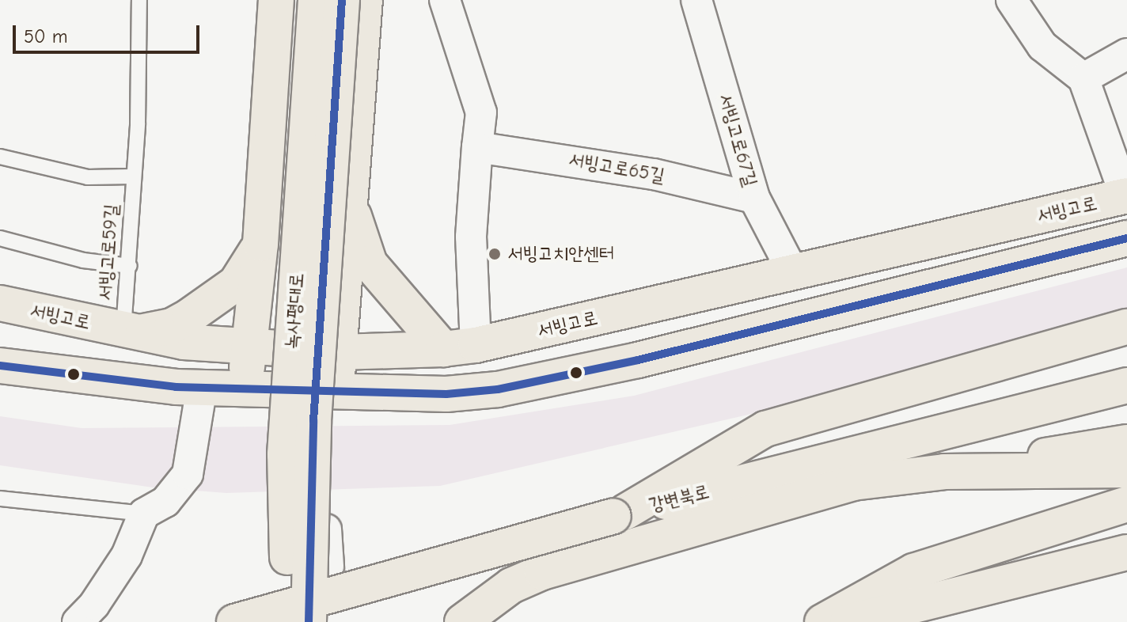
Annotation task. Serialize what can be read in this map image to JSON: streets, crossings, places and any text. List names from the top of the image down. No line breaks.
{"streets":{"main road":["서빙고로","녹사평대로","강변북로"],"street":["서빙고로67길","서빙고로65길"],"lane":["서빙고로59길"]},"crossings":[["서빙고로67길","서빙고로65길"],["서빙고로67길","서빙고로"],["서빙고로","서빙고로59길"]],"places":["서빙고치안센터"],"scale_bar":"50 m"}
